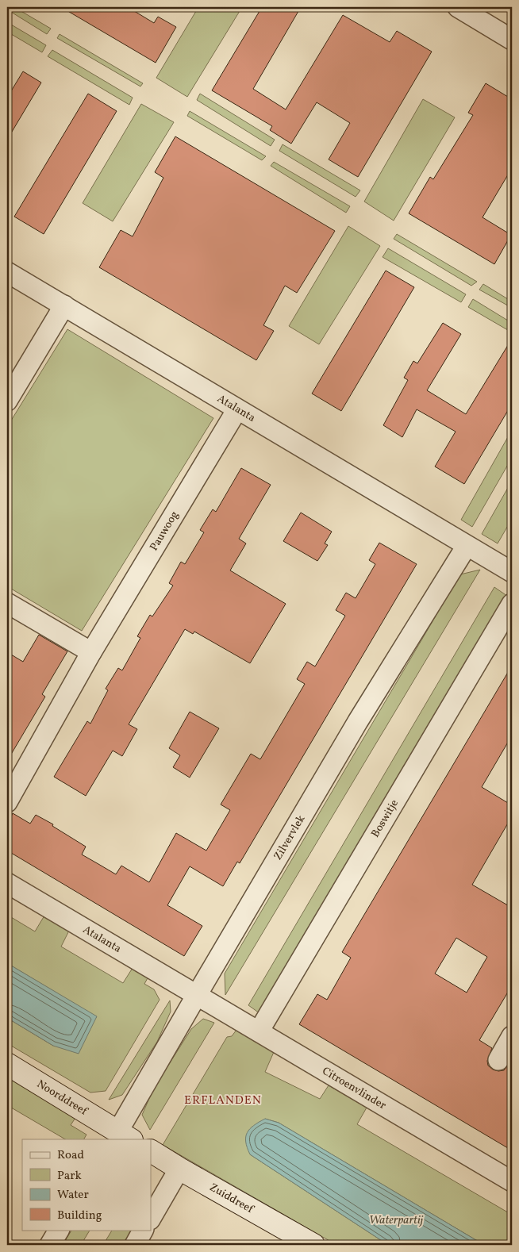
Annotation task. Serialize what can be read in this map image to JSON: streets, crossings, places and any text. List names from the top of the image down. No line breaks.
{"streets":{"street":["Atalanta","Pauwoog","Boswitje","Zilvervlek","Citroenvlinder","Noorddreef","Zuiddreef"]},"crossings":[["Atalanta","Pauwoog"],["Atalanta","Zilvervlek"],["Atalanta","Citroenvlinder"],["Boswitje","Citroenvlinder"],["Zilvervlek","Citroenvlinder"],["Zilvervlek","Noorddreef"]],"districts":["ERFLANDEN"],"water":["Waterpartij"],"legend":["Road","Park","Water","Building"]}
